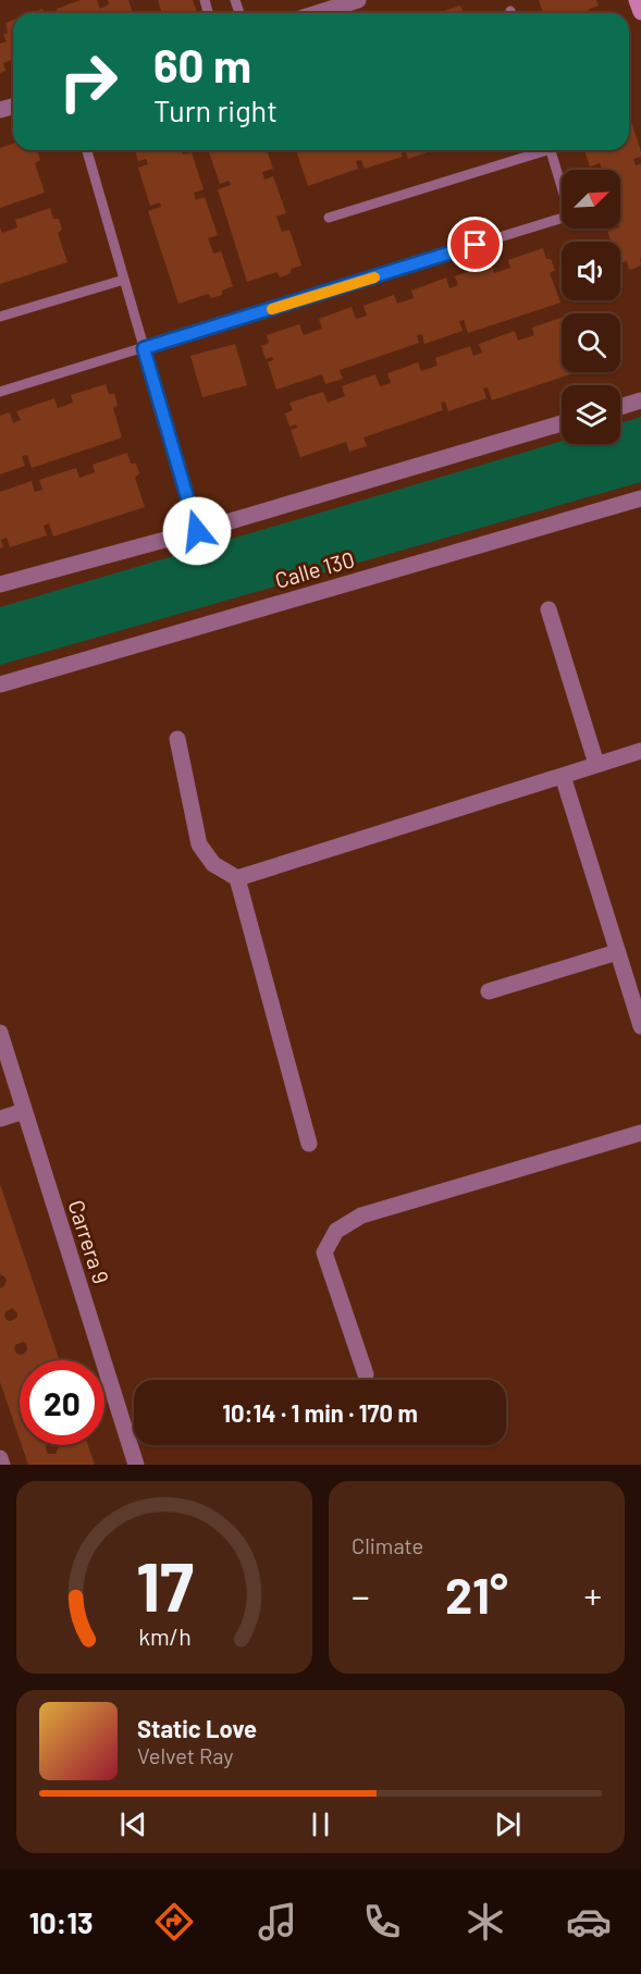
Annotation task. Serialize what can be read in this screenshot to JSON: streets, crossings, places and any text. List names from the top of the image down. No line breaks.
{"streets":{"street":["Calle 130","Carrera 9"]},"north":"top right","page":{"turn":["60 m","Turn right"],"limit":"20","trip":"10:14 · 1 min · 170 m","tile":"Climate","heat":["−","21°","+"],"song":["Static Love","Velvet Ray"],"tabs":"10:13","gauge":["17","km/h"]}}
